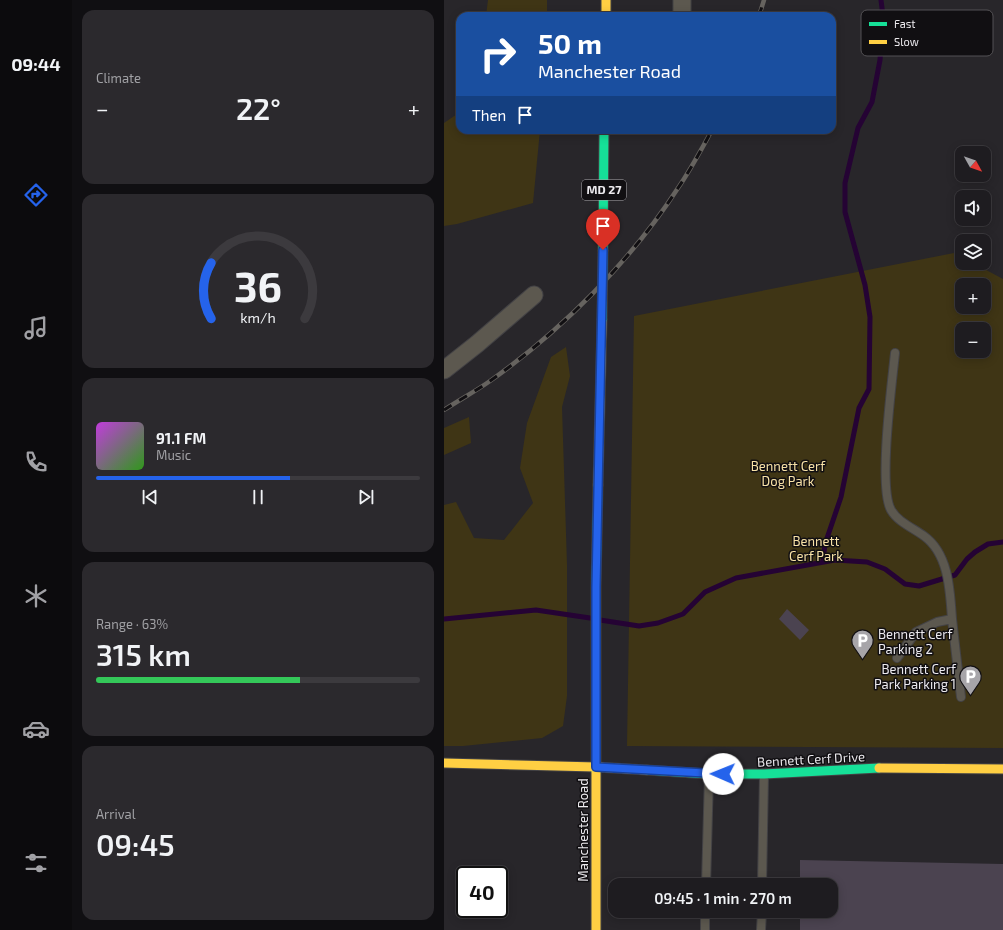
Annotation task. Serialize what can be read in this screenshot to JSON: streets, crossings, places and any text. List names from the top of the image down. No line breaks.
{"streets":{"main road":["MD 27","Bennett Cerf Drive","Manchester Road"]},"crossings":[["Bennett Cerf Drive","Manchester Road"]],"parks":["Bennett Cerf Dog Park","Bennett Cerf Park"],"places":{"parking":["Bennett Cerf Parking 2","Bennett Cerf Park Parking 1"]},"legend":["Fast","Slow"],"north":"bottom right","page":{"tabs":"09:44","tile":["Climate",["Range · 63%","315 km"],["Arrival","09:45"]],"turn":["50 m","Manchester Road"],"heat":["−","22°","+"],"then":"Then","map_buttons":["+","−"],"song":["91.1 FM","Music"],"limit":"40","trip":"09:45 · 1 min · 270 m","gauge":["36","km/h"]}}
